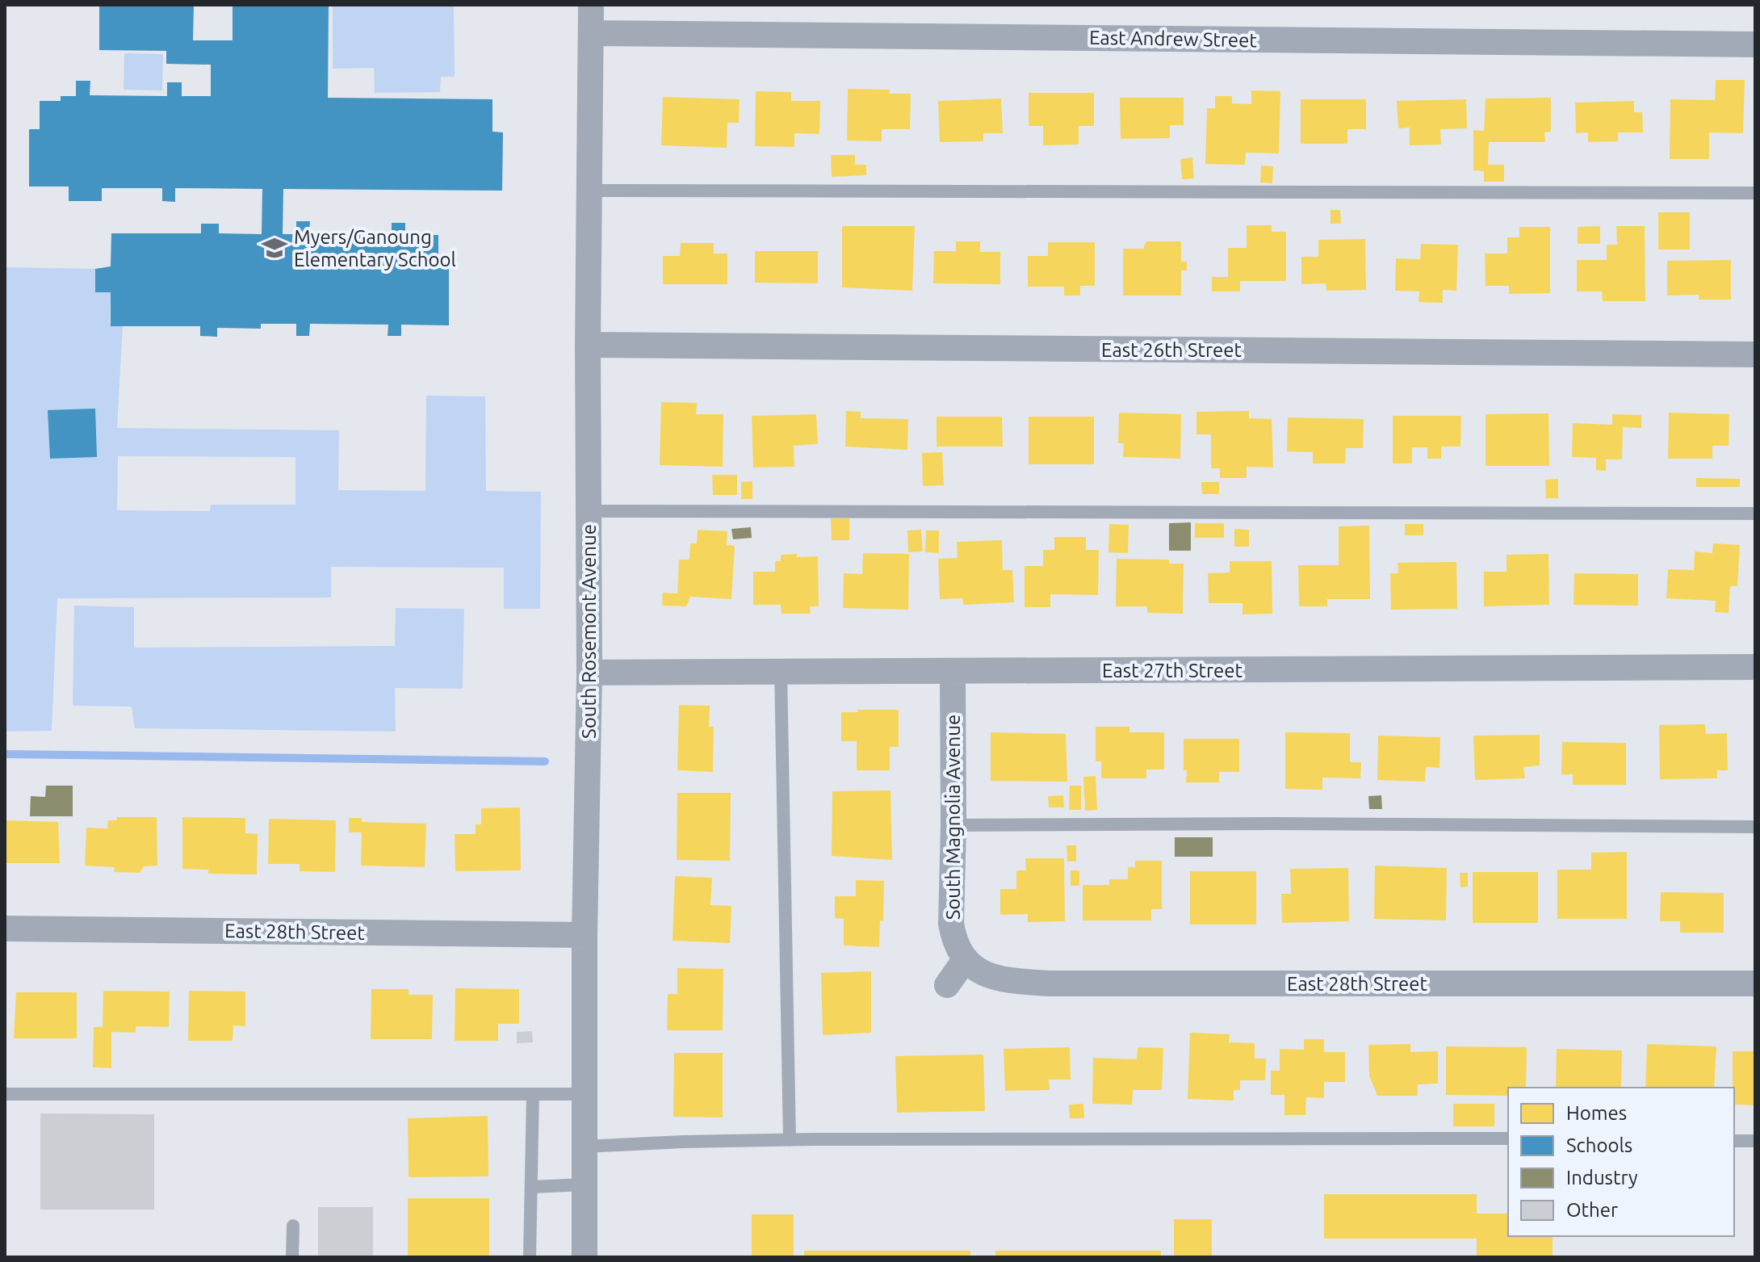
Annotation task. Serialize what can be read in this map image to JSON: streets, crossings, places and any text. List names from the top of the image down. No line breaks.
{"streets":{"street":["East Andrew Street","East 26th Street","South Rosemont Avenue","East 27th Street","South Magnolia Avenue","East 28th Street"]},"crossings":[["East Andrew Street","South Rosemont Avenue"],["East 26th Street","South Rosemont Avenue"],["South Rosemont Avenue","East 27th Street"],["South Rosemont Avenue","East 28th Street"],["East 27th Street","South Magnolia Avenue"],["South Magnolia Avenue","East 28th Street"]],"places":{"school or university":["Myers/Ganoung Elementary School"]},"legend":["Homes","Schools","Industry","Other"]}
